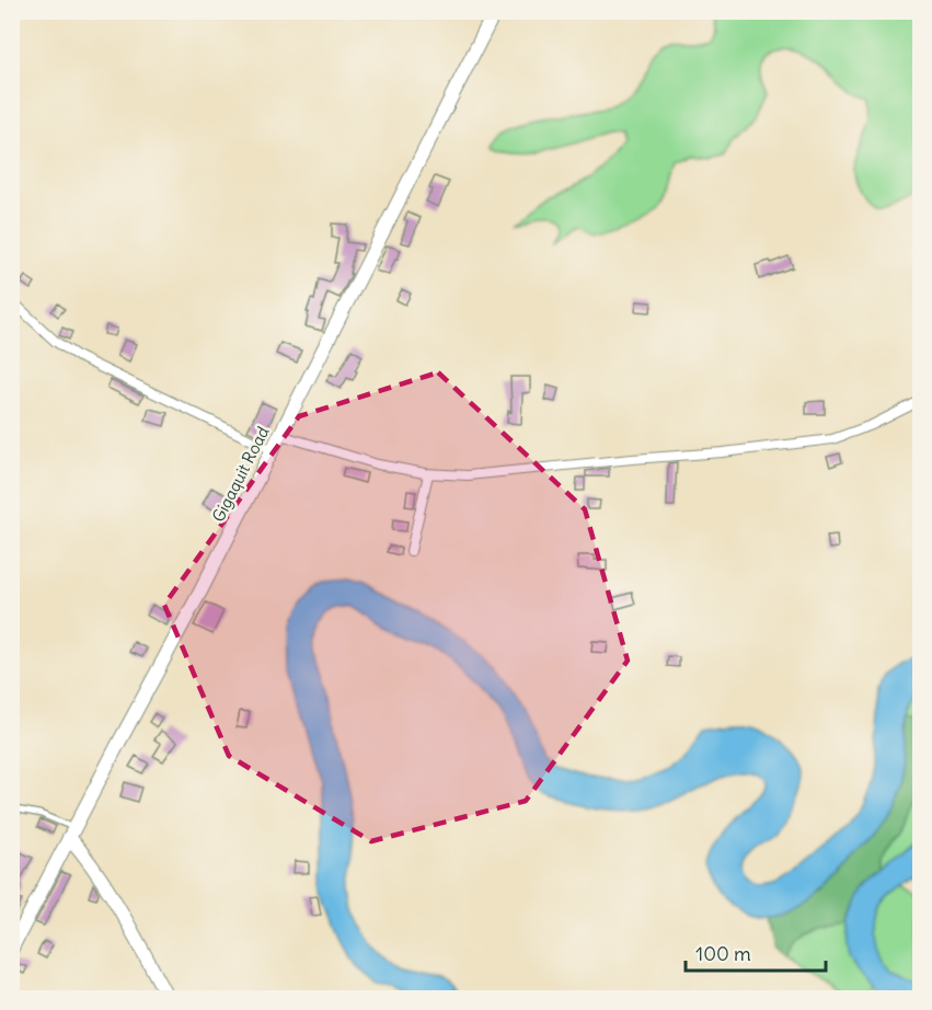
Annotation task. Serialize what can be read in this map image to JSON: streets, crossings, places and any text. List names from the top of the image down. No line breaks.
{"streets":{"main road":["Gigaquit Road"]},"scale_bar":"100 m"}
